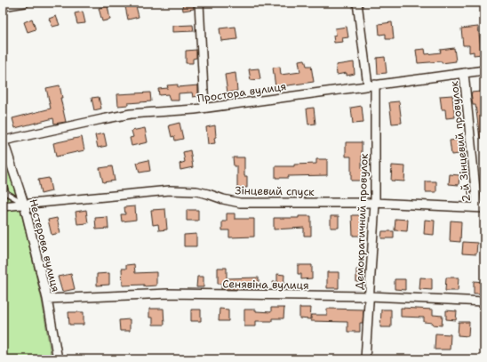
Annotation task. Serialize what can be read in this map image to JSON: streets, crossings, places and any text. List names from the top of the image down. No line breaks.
{"streets":{"street":["Простора вулиця","2-й Зінцевий провулок","Зінцевий спуск","Демократичний провулок","Нестерова вулиця","Сенявіна вулиця"]},"crossings":[["Простора вулиця","2-й Зінцевий провулок"],["Простора вулиця","Демократичний провулок"],["Простора вулиця","Нестерова вулиця"],["2-й Зінцевий провулок","Зінцевий спуск"],["Зінцевий спуск","Демократичний провулок"],["Зінцевий спуск","Нестерова вулиця"],["Демократичний провулок","Сенявіна вулиця"],["Нестерова вулиця","Сенявіна вулиця"]]}
